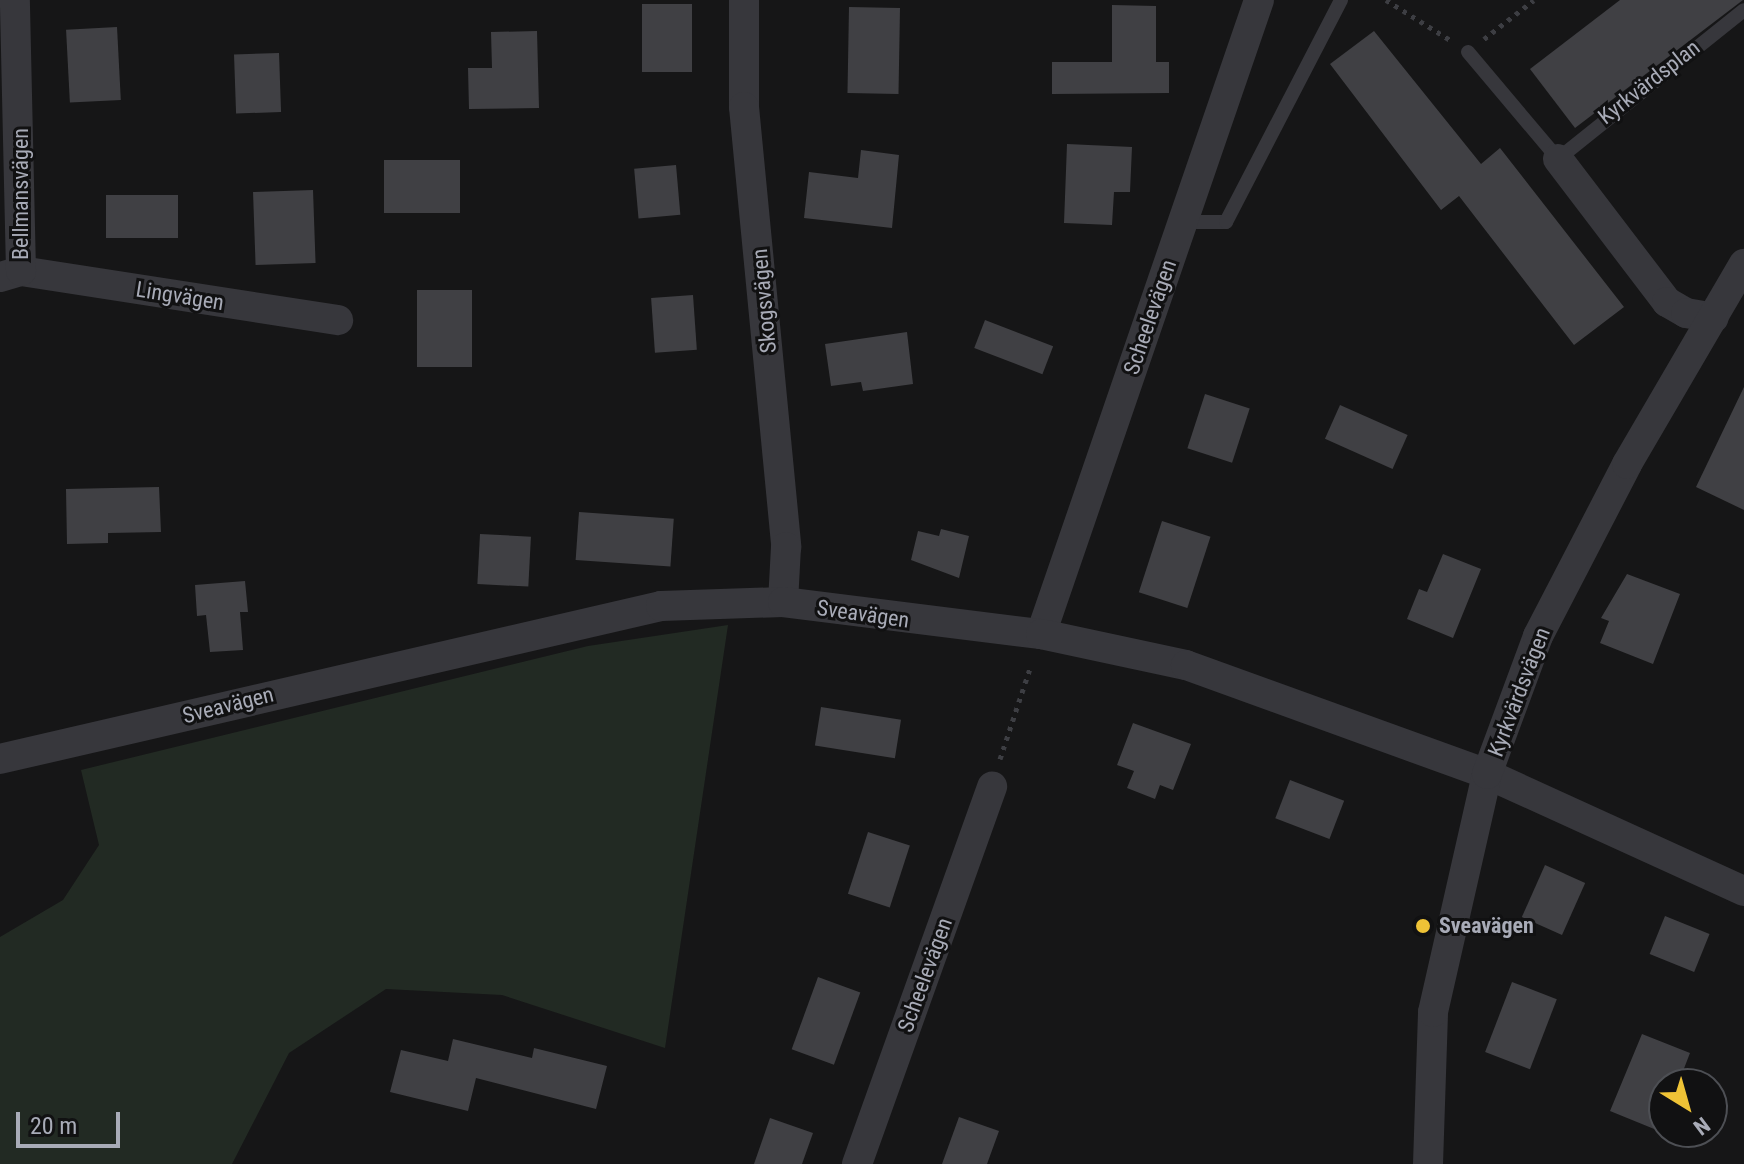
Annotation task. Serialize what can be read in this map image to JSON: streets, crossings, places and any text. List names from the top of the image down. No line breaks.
{"streets":{"street":["Bellmansvägen","Lingvägen","Skogsvägen","Scheelevägen","Sveavägen","Kyrkvärdsvägen"],"lane":["Kyrkvärdsplan"]},"crossings":[["Bellmansvägen","Lingvägen"],["Skogsvägen","Sveavägen"],["Scheelevägen","Sveavägen"],["Sveavägen","Kyrkvärdsvägen"]],"places":["Sveavägen"],"scale_bar":"20 m","north":"bottom right"}
